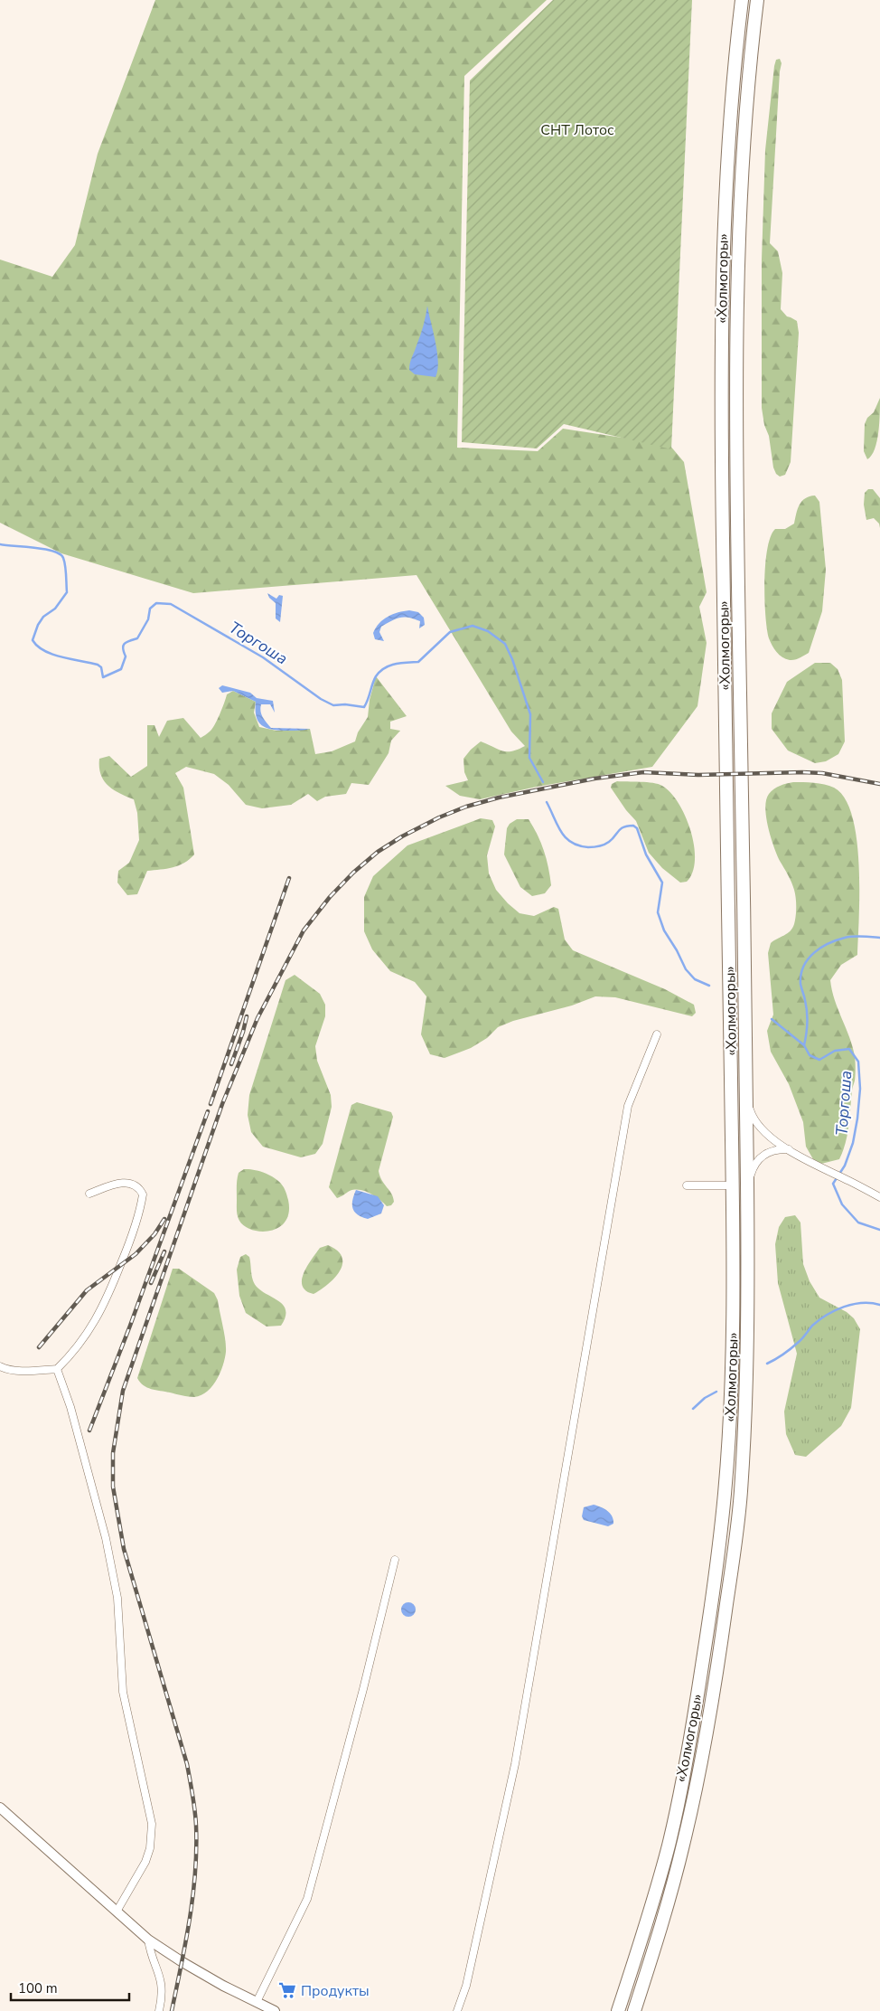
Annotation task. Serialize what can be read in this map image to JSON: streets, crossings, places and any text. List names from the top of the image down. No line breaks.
{"streets":{"highway":["«Холмогоры»"]},"water":["Торгоша"],"parks":["СНТ Лотос"],"places":{"supermarket":["Продукты"]},"scale_bar":"100 m"}
